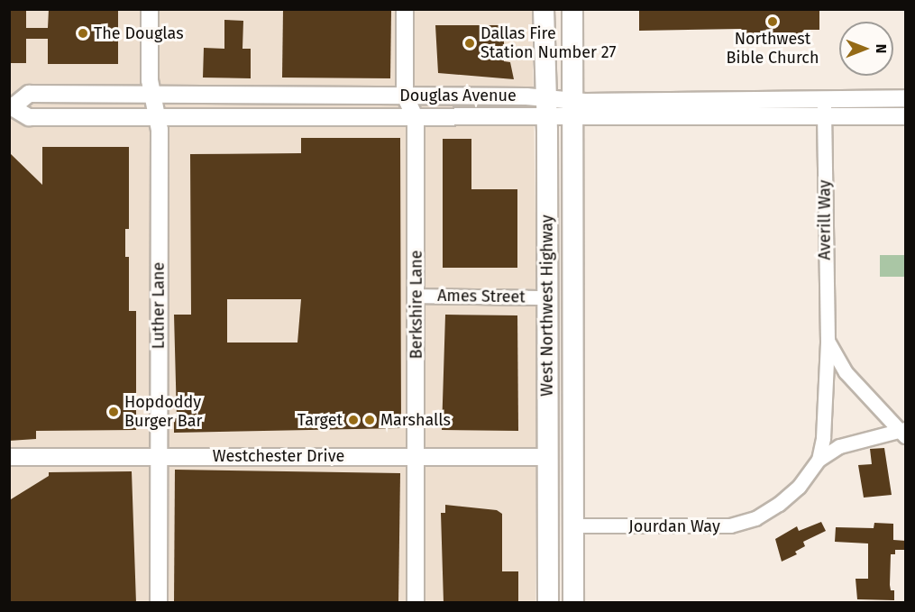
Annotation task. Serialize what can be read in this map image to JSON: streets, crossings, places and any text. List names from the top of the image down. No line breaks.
{"streets":{"main road":["West Northwest Highway"],"street":["Douglas Avenue","Averill Way","Ames Street","Berkshire Lane","Luther Lane","Westchester Drive","Jourdan Way"]},"crossings":[["Douglas Avenue","Averill Way"],["Douglas Avenue","Berkshire Lane"],["Douglas Avenue","Luther Lane"],["Douglas Avenue","West Northwest Highway"],["Averill Way","Jourdan Way"],["Ames Street","Berkshire Lane"],["Ames Street","West Northwest Highway"],["Berkshire Lane","Westchester Drive"],["Luther Lane","Westchester Drive"],["West Northwest Highway","Westchester Drive"],["West Northwest Highway","Jourdan Way"]],"places":["Northwest Bible Church","The Douglas","Dallas Fire Station Number 27","Hopdoddy Burger Bar","Target","Marshalls"],"north":"right"}
